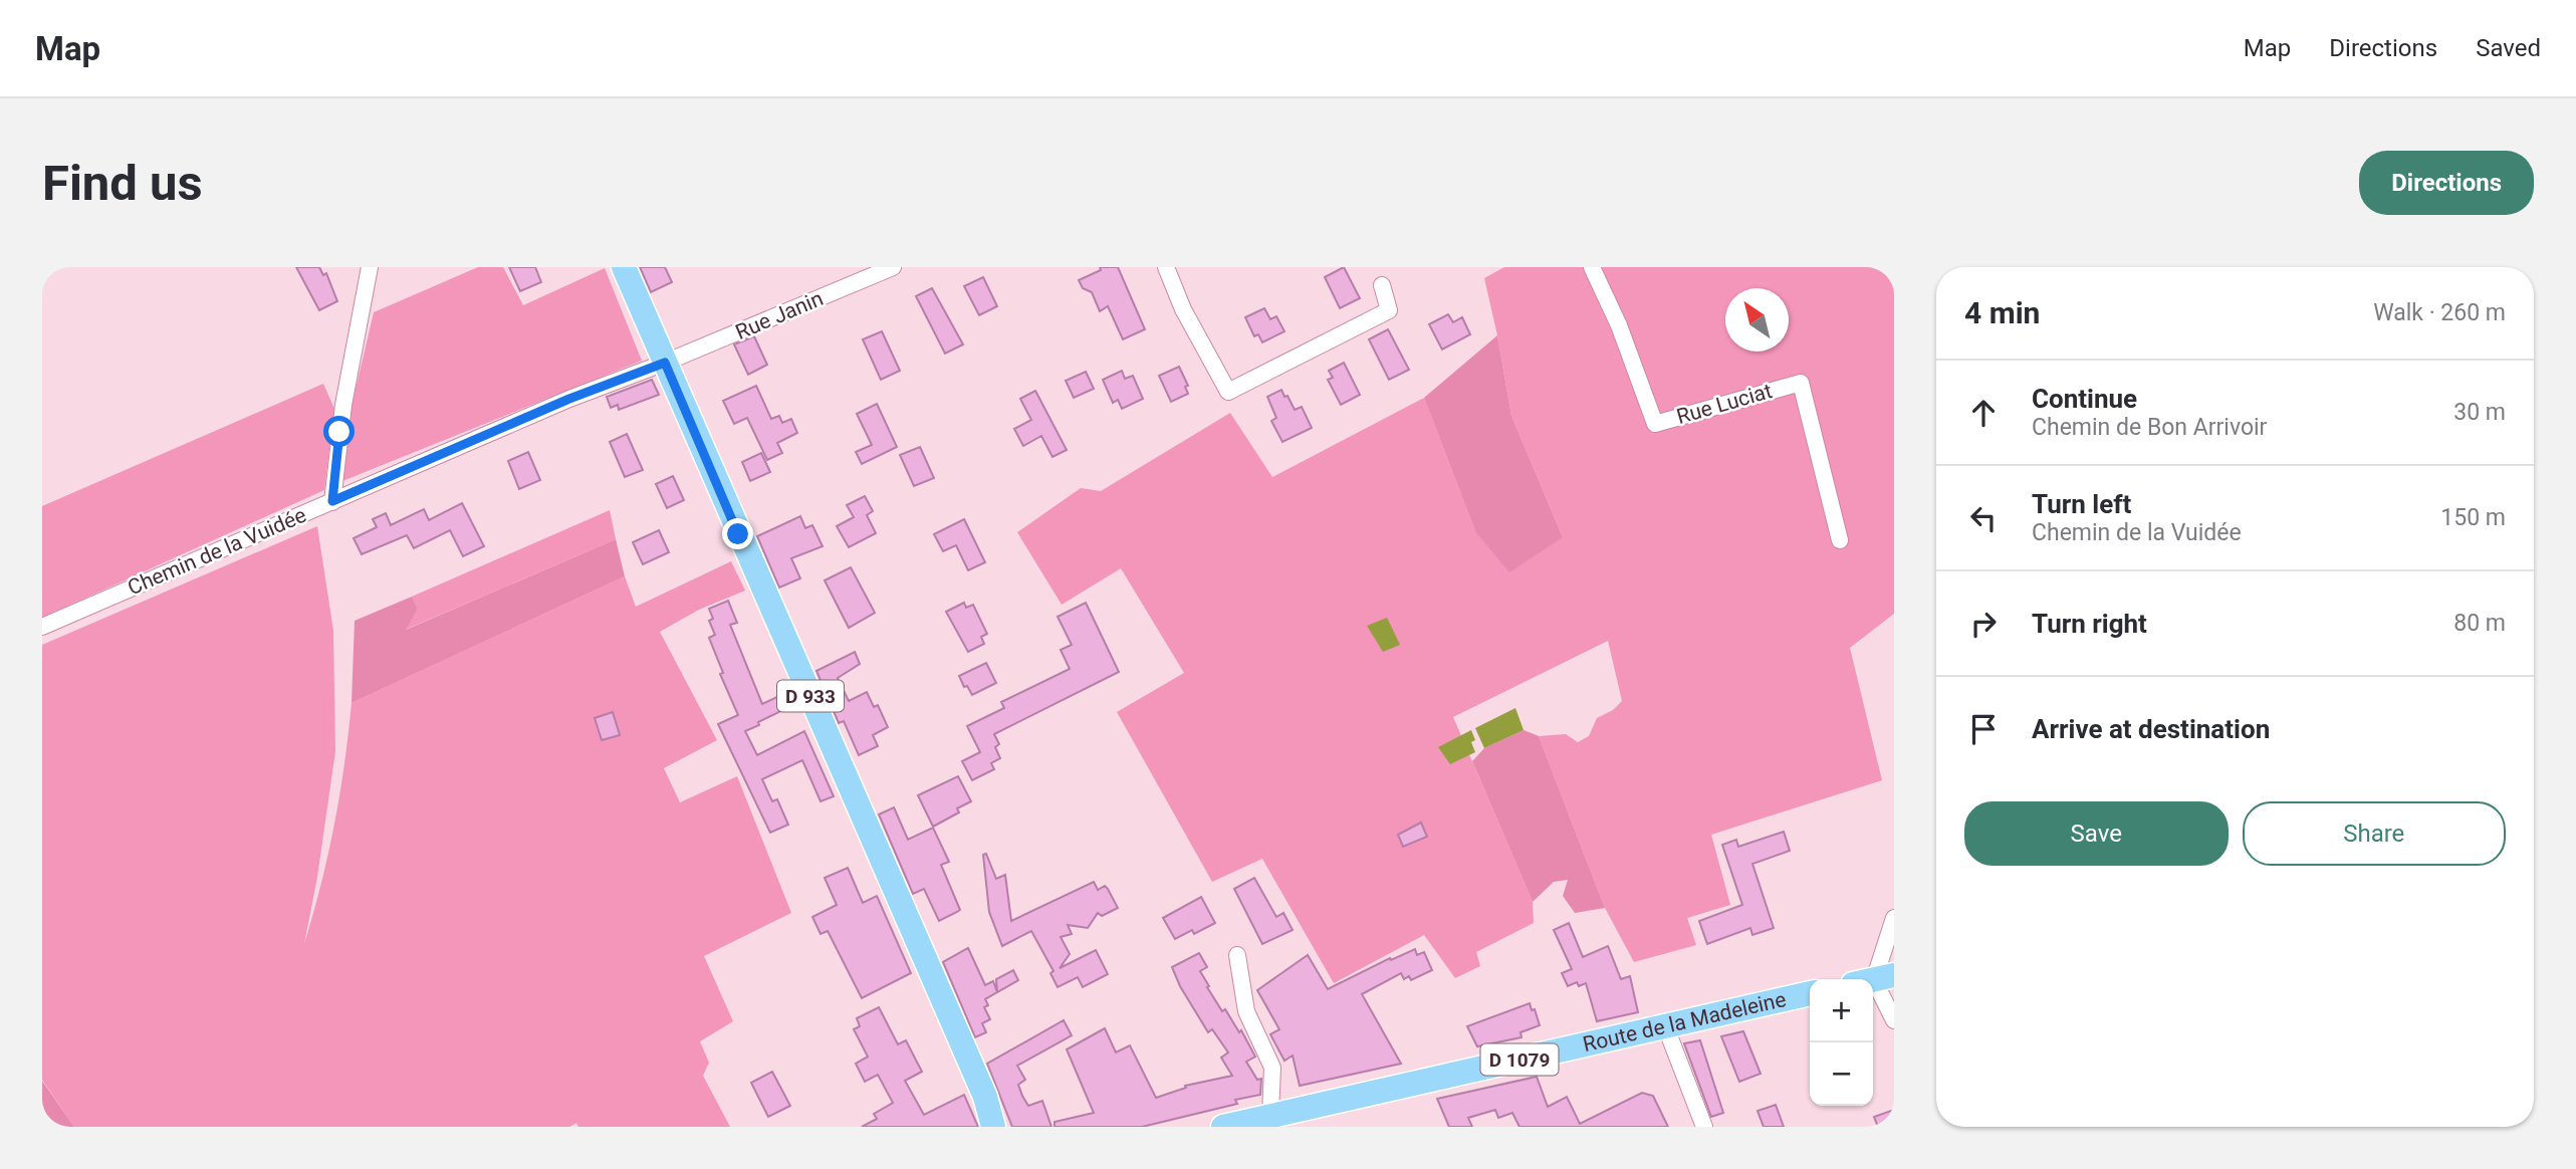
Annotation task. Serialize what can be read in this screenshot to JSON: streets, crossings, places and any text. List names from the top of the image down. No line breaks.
{"streets":{"main road":["D 933","Route de la Madeleine","D 1079"],"street":["Rue Janin","Rue Luciat","Chemin de la Vuidée"]},"crossings":[["Rue Janin","Chemin de la Vuidée"],["Rue Janin","D 933"],["Chemin de la Vuidée","D 933"]],"north":"top left","page":{"header":"Map","nav":["Map","Directions","Saved"],"buttons":["Directions",["Save","Share"]],"title":"Find us","heading":["4 min","Walk · 260 m"],"list":[["Continue","Chemin de Bon Arrivoir","30 m"],["Turn left","Chemin de la Vuidée","150 m"],["Turn right","80 m"],"Arrive at destination"],"map_buttons":["+","−"]}}
